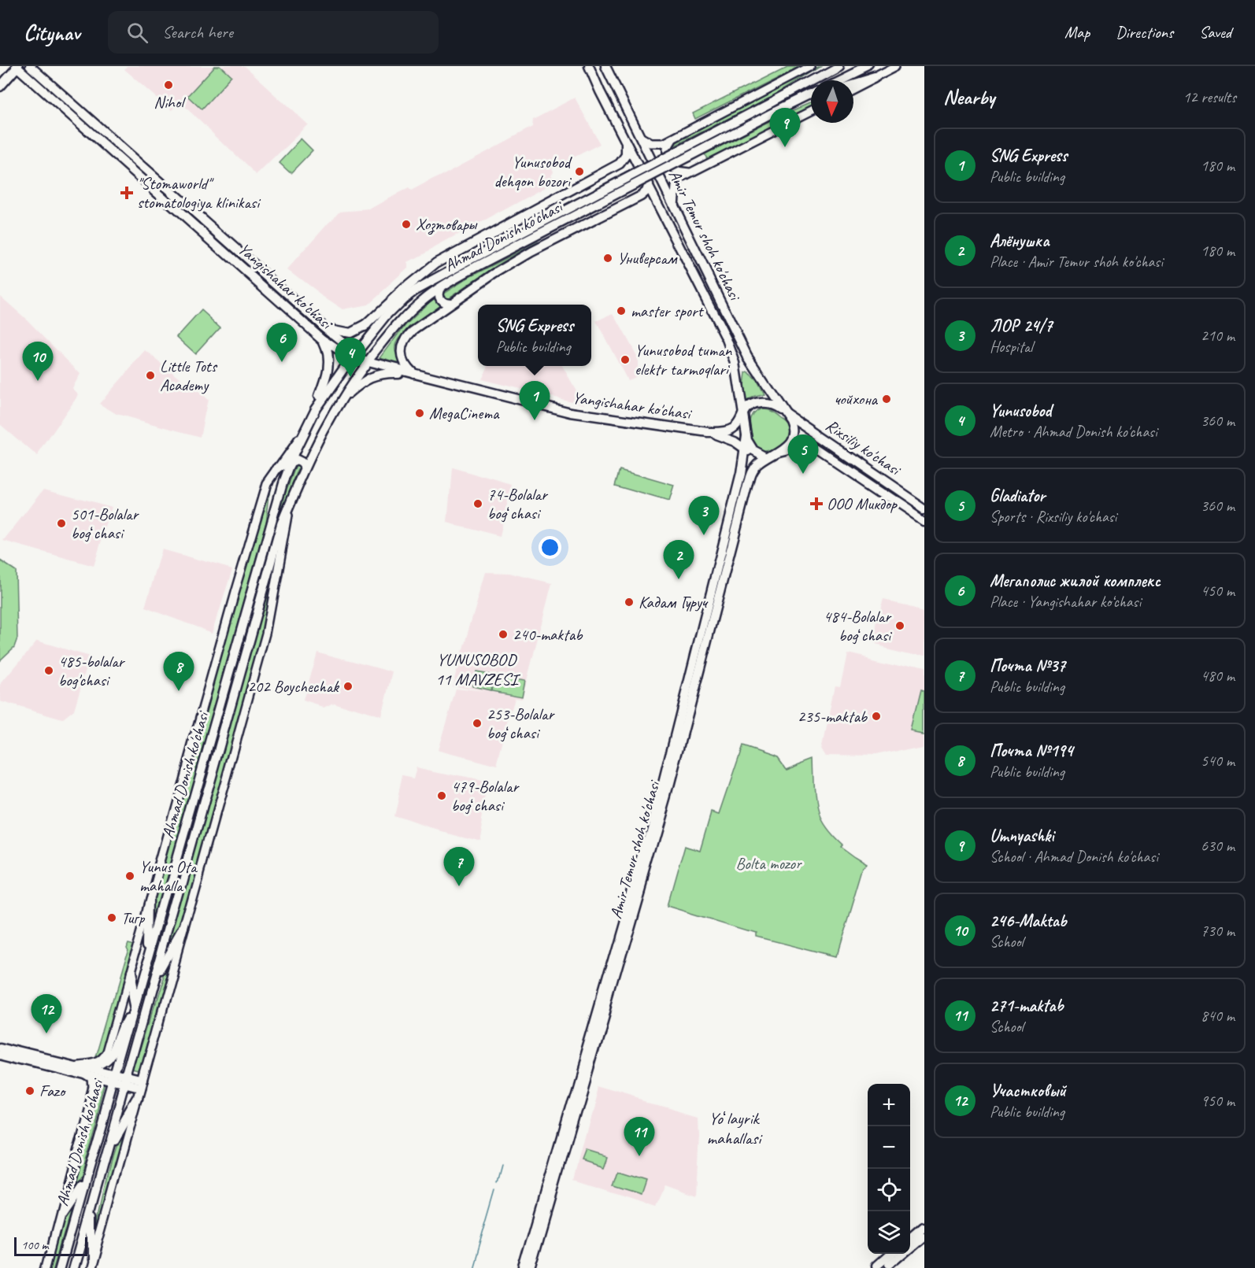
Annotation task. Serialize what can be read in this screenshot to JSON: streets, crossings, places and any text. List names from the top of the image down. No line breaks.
{"streets":{"main road":["Amir Temur shoh ko'chasi","Ahmad Donish ko'chasi","Yangishahar ko‘chasi","Yangishahar ko'chasi","Rixsiliy ko'chasi"]},"crossings":[["Amir Temur shoh ko'chasi","Yangishahar ko'chasi"],["Amir Temur shoh ko'chasi","Rixsiliy ko'chasi"],["Ahmad Donish ko'chasi","Yangishahar ko‘chasi"],["Yangishahar ko'chasi","Rixsiliy ko'chasi"]],"districts":["YUNUSOBOD 11 MAVZESI","Yoʻlayrik mahallasi"],"parks":["Bolta mozor"],"places":{"other":["Nihol","Yunusobod dehqon bozori","Хозтовары","Универсам","master sport","Yunusobod tuman elektr tarmoqlari","Little Tots Academy","чойхона","MegaCinema","74-Bolalar bogʻchasi","501-Bolalar bogʻchasi","Кадам Гуруч","484-Bolalar bogʻchasi","240-maktab","485-bolalar bog'chasi","202 Boychechak","235-maktab","253-Bolalar bogʻchasi","479-Bolalar bogʻchasi","Yunus Ota mahalla","Тигр","Fazo"],"health":["\"Stomaworld\" stomatologiya klinikasi","ООО Микдор"]},"scale_bar":"100 m","north":"bottom","page":{"header":"Citynav","search":"Search here","nav":["Map","Directions","Saved"],"heading":["Nearby","12 results"],"pins":["9","6","4","10","1","5","3","2","8","7","12","11"],"list":[{"mark":"1","name":"SNG Express","note":"Public building","value":"180 m"},{"mark":"2","name":"Алёнушка","note":"Place · Amir Temur shoh ko'chasi","value":"180 m"},{"mark":"3","name":"ЛОР 24/7","note":"Hospital","value":"210 m"},{"mark":"4","name":"Yunusobod","note":"Metro · Ahmad Donish ko'chasi","value":"360 m"},{"mark":"5","name":"Gladiator","note":"Sports · Rixsiliy ko'chasi","value":"360 m"},{"mark":"6","name":"Мегаполис жилой комплекс","note":"Place · Yangishahar ko‘chasi","value":"450 m"},{"mark":"7","name":"Почта №37","note":"Public building","value":"480 m"},{"mark":"8","name":"Почта №194","note":"Public building","value":"540 m"},{"mark":"9","name":"Umnyashki","note":"School · Ahmad Donish ko'chasi","value":"630 m"},{"mark":"10","name":"246-Maktab","note":"School","value":"730 m"},{"mark":"11","name":"271-maktab","note":"School","value":"840 m"},{"mark":"12","name":"Участковый","note":"Public building","value":"950 m"}],"popup":["SNG Express","Public building"],"map_buttons":["+","−"],"scale":"100 m"}}
